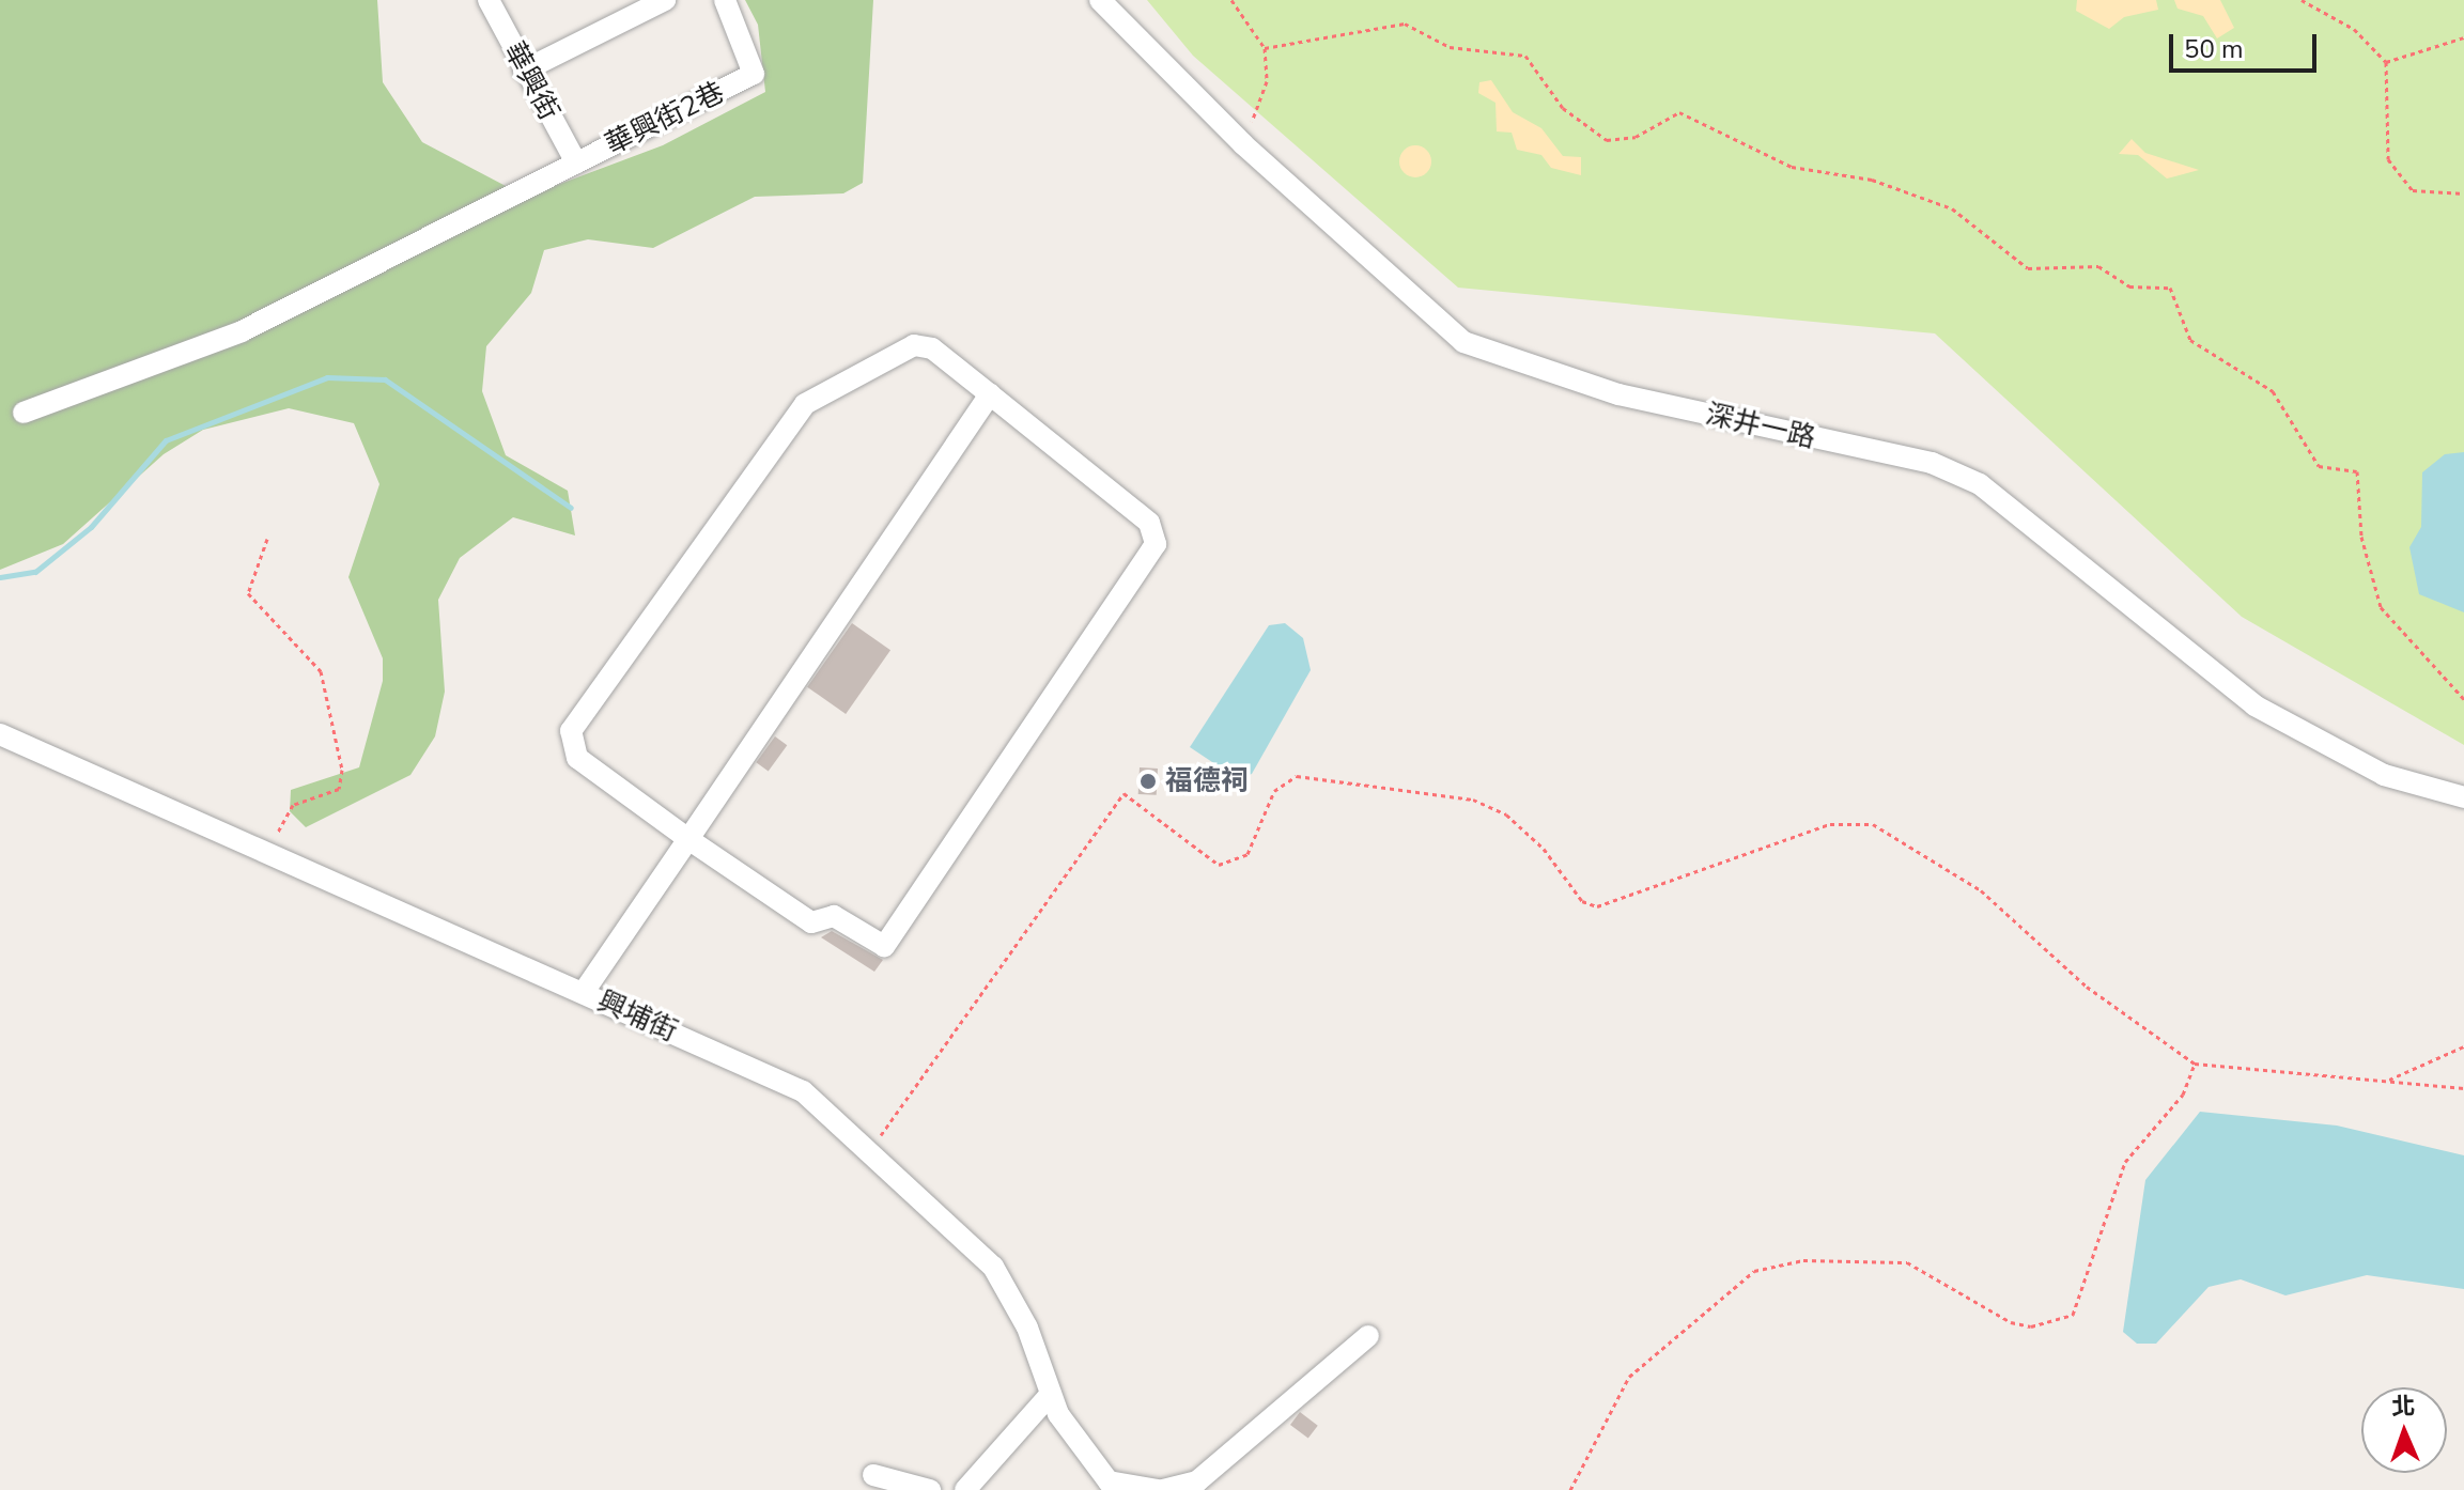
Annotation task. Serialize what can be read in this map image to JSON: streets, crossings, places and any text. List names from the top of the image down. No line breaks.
{"streets":{"street":["華興街","華興街2巷","深井一路","興埔街"]},"crossings":[["華興街","華興街2巷"]],"places":["福德祠"],"scale_bar":"50 m","north":"top"}
